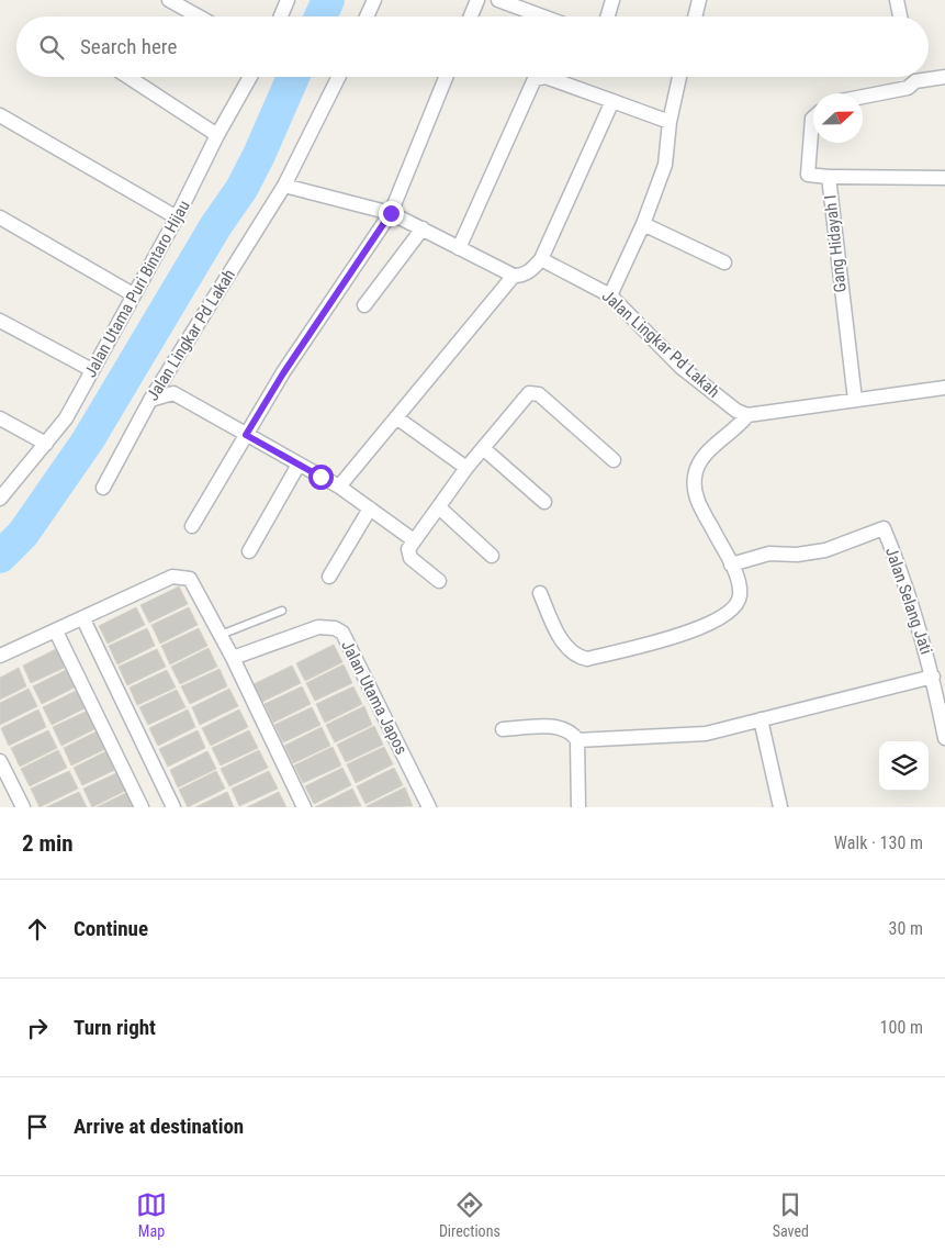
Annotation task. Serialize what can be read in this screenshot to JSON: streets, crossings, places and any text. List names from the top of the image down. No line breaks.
{"streets":{"street":["Gang Hidayah I","Jalan Utama Puri Bintaro Hijau","Jalan Lingkar Pd Lakah","Jalan Selang Jati","Jalan Utama Japos"]},"north":"right","page":{"search":"Search here","heading":["2 min","Walk · 130 m"],"list":[["Continue","30 m"],["Turn right","100 m"],"Arrive at destination"],"nav":["Map","Directions","Saved"]}}
